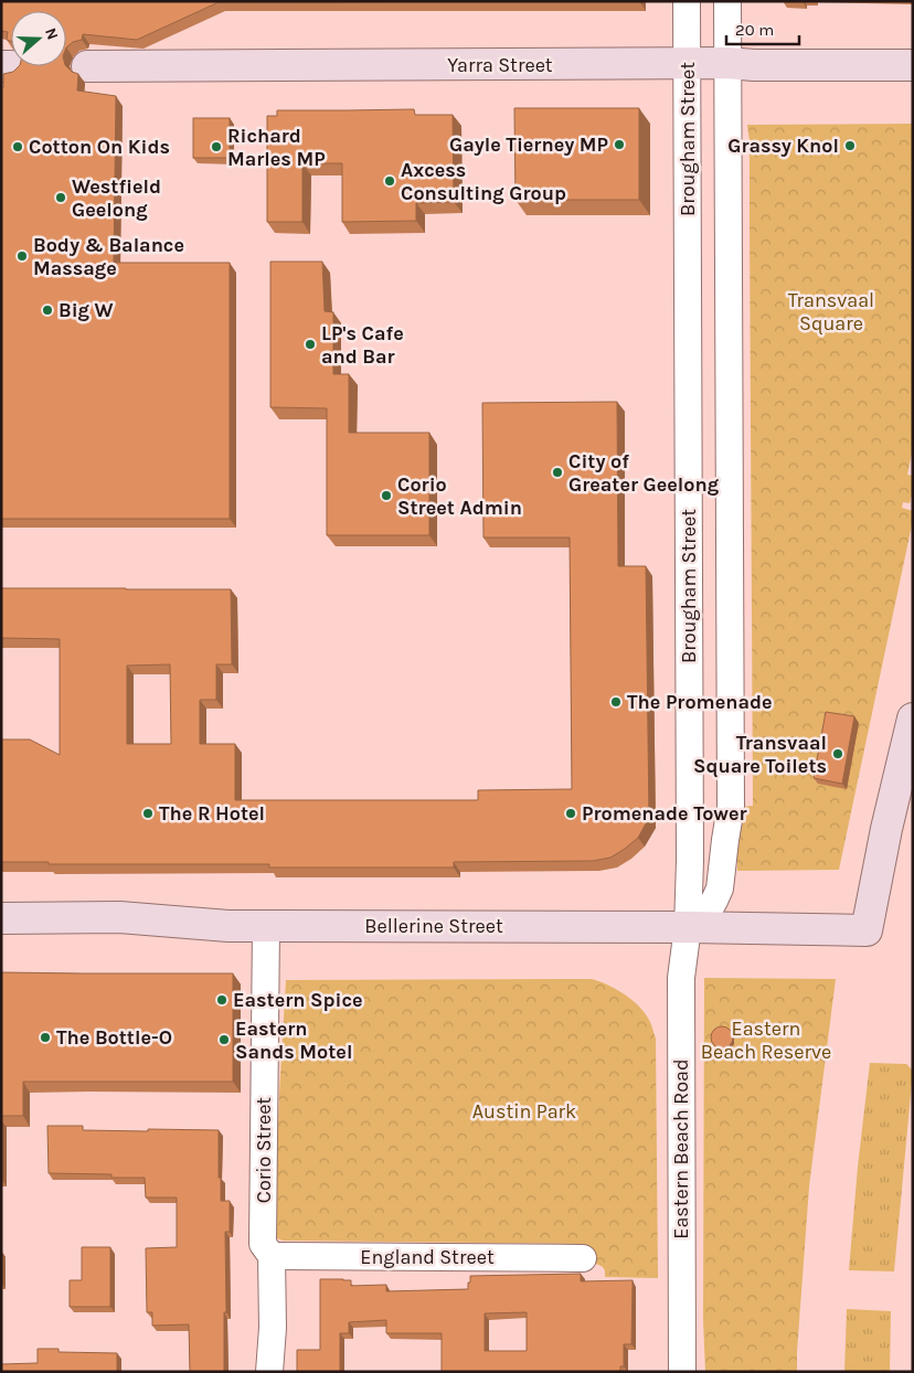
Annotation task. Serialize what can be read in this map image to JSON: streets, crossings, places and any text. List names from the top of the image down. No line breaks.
{"streets":{"street":["Yarra Street","Brougham Street","Bellerine Street","Eastern Beach Road","Corio Street","England Street"]},"crossings":[["Yarra Street","Brougham Street"],["Brougham Street","Bellerine Street"],["Brougham Street","Eastern Beach Road"],["Bellerine Street","Eastern Beach Road"],["Bellerine Street","Corio Street"],["Corio Street","England Street"]],"parks":["Transvaal Square","Eastern Beach Reserve","Austin Park"],"places":["Gayle Tierney MP","Grassy Knol","Cotton On Kids","Richard Marles MP","Axcess Consulting Group","Westfield Geelong","Body & Balance Massage","Big W","LP's Cafe and Bar","City of Greater Geelong","Corio Street Admin","The Promenade","Transvaal Square Toilets","The R Hotel","Promenade Tower","Eastern Spice","The Bottle-O","Eastern Sands Motel"],"scale_bar":"20 m","north":"right"}
